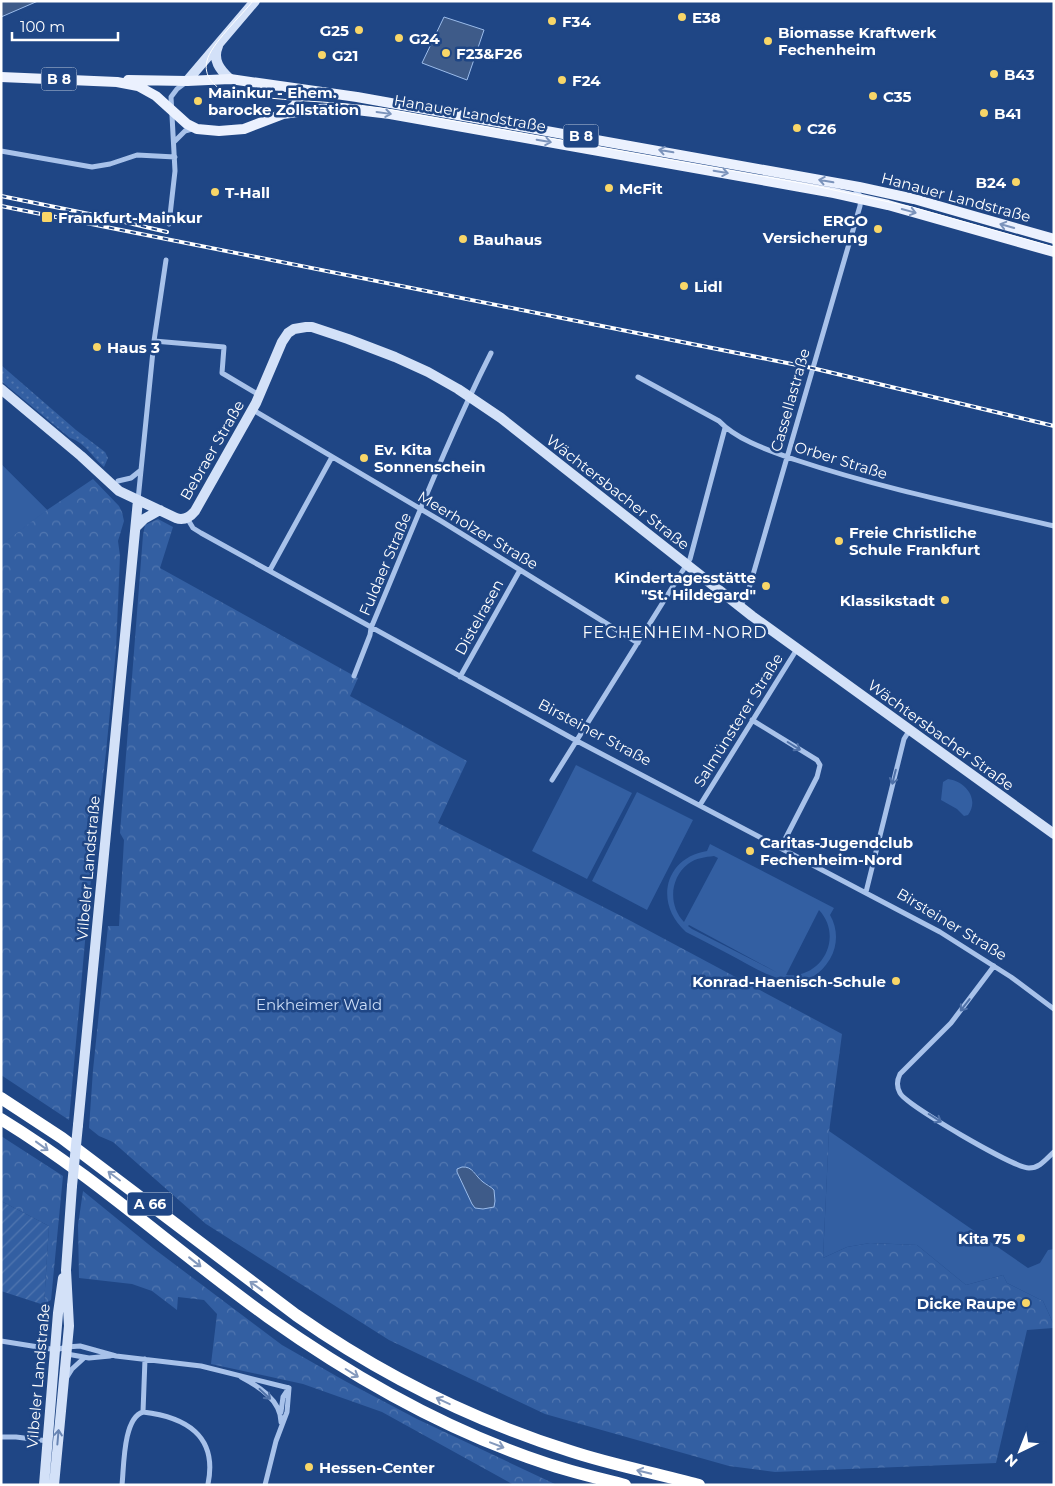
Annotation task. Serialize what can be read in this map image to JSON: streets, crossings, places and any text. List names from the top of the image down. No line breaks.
{"streets":{"highway":["A 66"],"main road":["B 8","Hanauer Landstraße","Bebraer Straße","Wächtersbacher Straße","Birsteiner Straße","Vilbeler Landstraße"],"street":["Cassellastraße","Orber Straße","Meerholzer Straße","Fuldaer Straße","Distelrasen","Salmünsterer Straße"]},"crossings":[["Hanauer Landstraße","Cassellastraße"],["Cassellastraße","Orber Straße"],["Cassellastraße","Wächtersbacher Straße"],["Bebraer Straße","Wächtersbacher Straße"],["Bebraer Straße","Meerholzer Straße"],["Bebraer Straße","Birsteiner Straße"],["Bebraer Straße","Vilbeler Landstraße"],["Wächtersbacher Straße","Fuldaer Straße"],["Wächtersbacher Straße","Salmünsterer Straße"],["Meerholzer Straße","Fuldaer Straße"],["Meerholzer Straße","Distelrasen"],["Fuldaer Straße","Birsteiner Straße"],["Distelrasen","Birsteiner Straße"],["Salmünsterer Straße","Birsteiner Straße"],["Birsteiner Straße","Vilbeler Landstraße"]],"districts":["FECHENHEIM-NORD"],"parks":["Enkheimer Wald"],"places":{"other":["E38","F34","G25","G24","Biomasse Kraftwerk Fechenheim","F23&F26","G21","B43","F24","C35","Mainkur - Ehem. barocke Zollstation","B41","C26","B24","McFit","T-Hall","ERGO Versicherung","Bauhaus","Lidl","Haus 3","Ev. Kita Sonnenschein","Freie Christliche Schule Frankfurt","Kindertagesstätte \"St. Hildegard\"","Klassikstadt","Caritas-Jugendclub Fechenheim-Nord","Konrad-Haenisch-Schule","Kita 75","Dicke Raupe","Hessen-Center"],"transit":["Frankfurt-Mainkur"]},"scale_bar":"100 m","north":"bottom left"}
